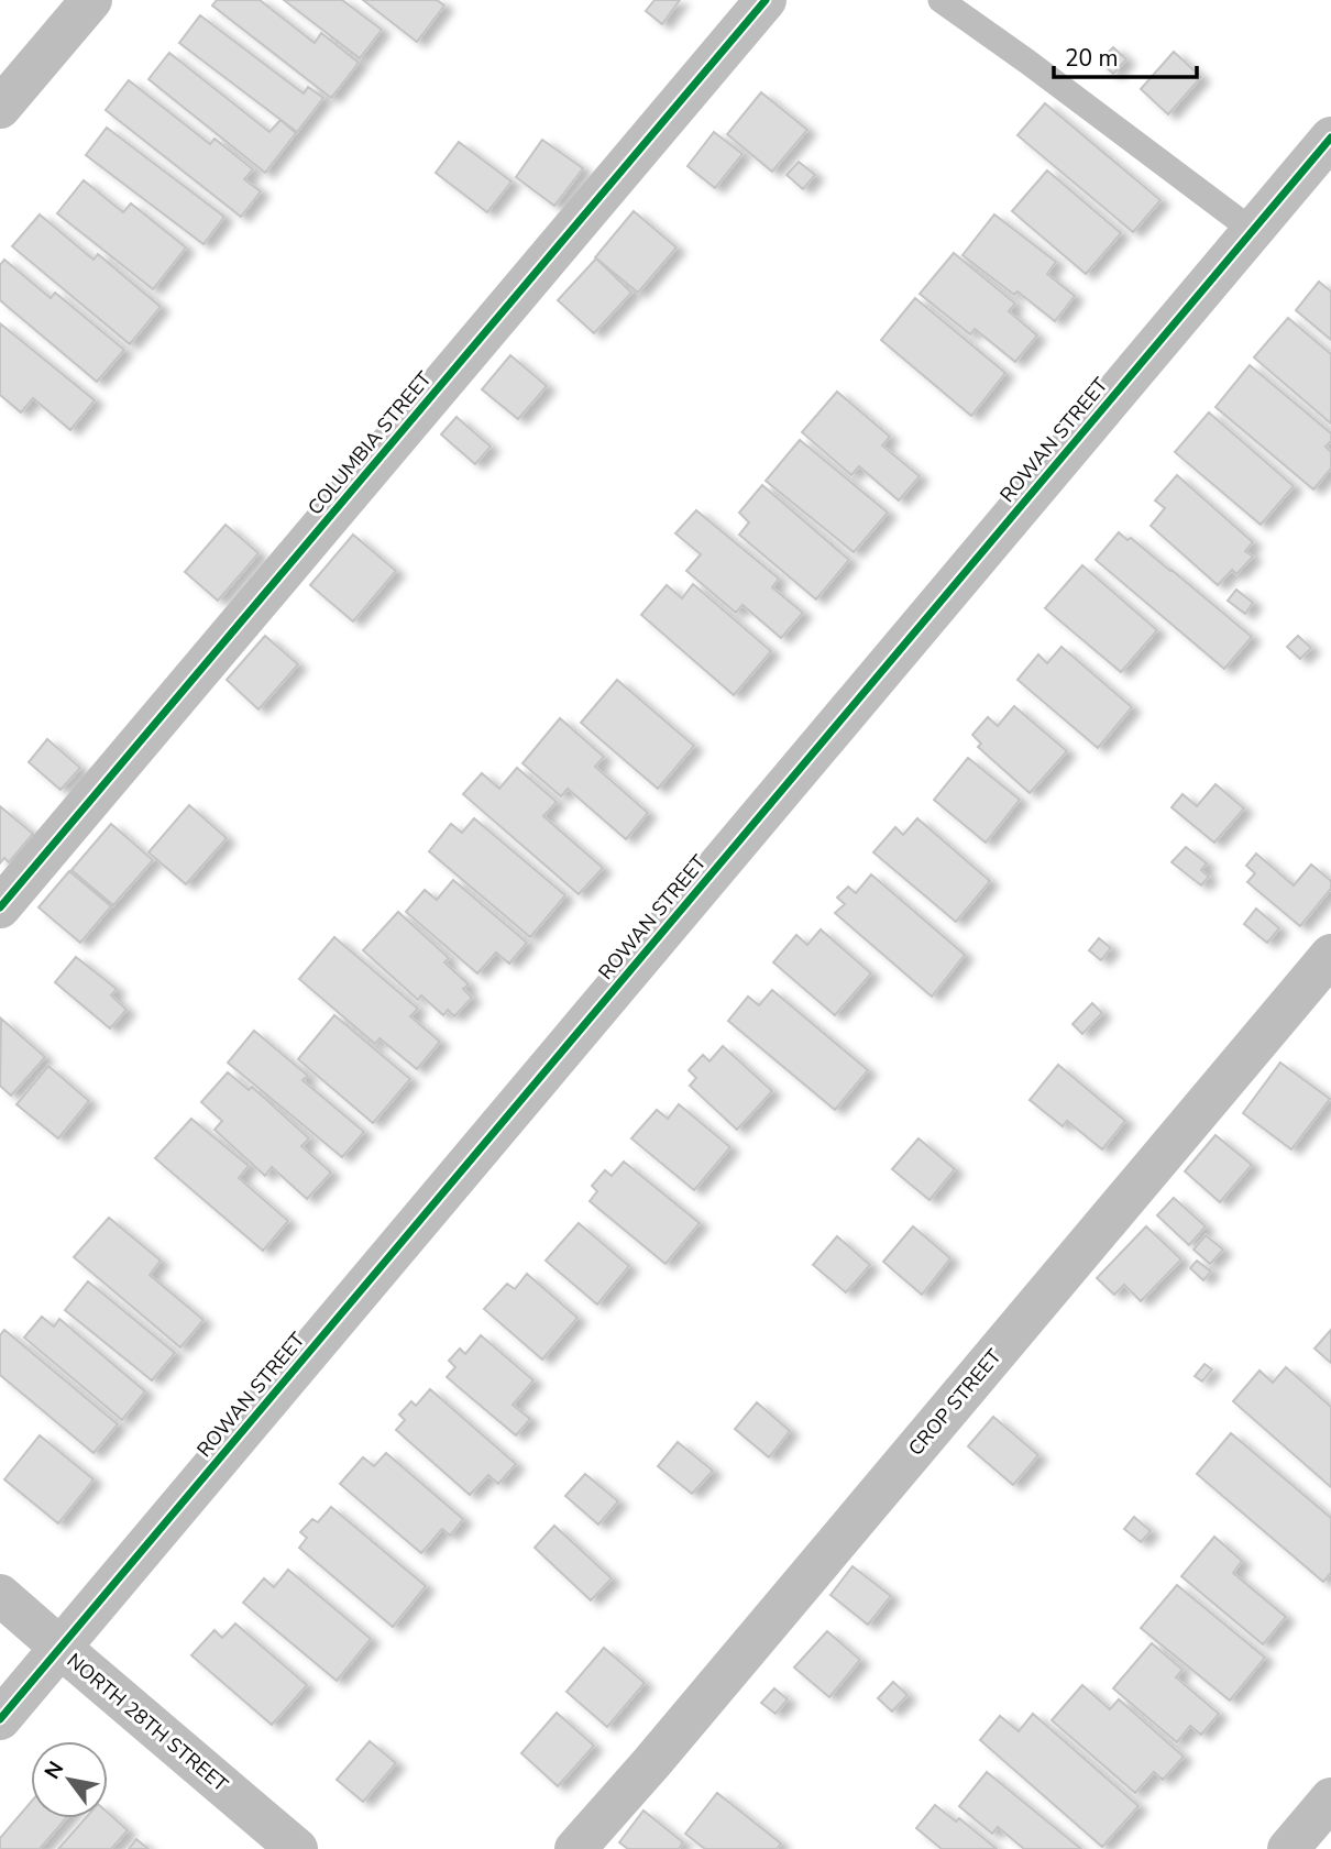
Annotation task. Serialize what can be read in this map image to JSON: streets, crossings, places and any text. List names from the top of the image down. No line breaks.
{"streets":{"street":["ROWAN STREET","COLUMBIA STREET","CROP STREET","NORTH 28TH STREET"]},"crossings":[["ROWAN STREET","NORTH 28TH STREET"]],"scale_bar":"20 m","north":"top left"}
